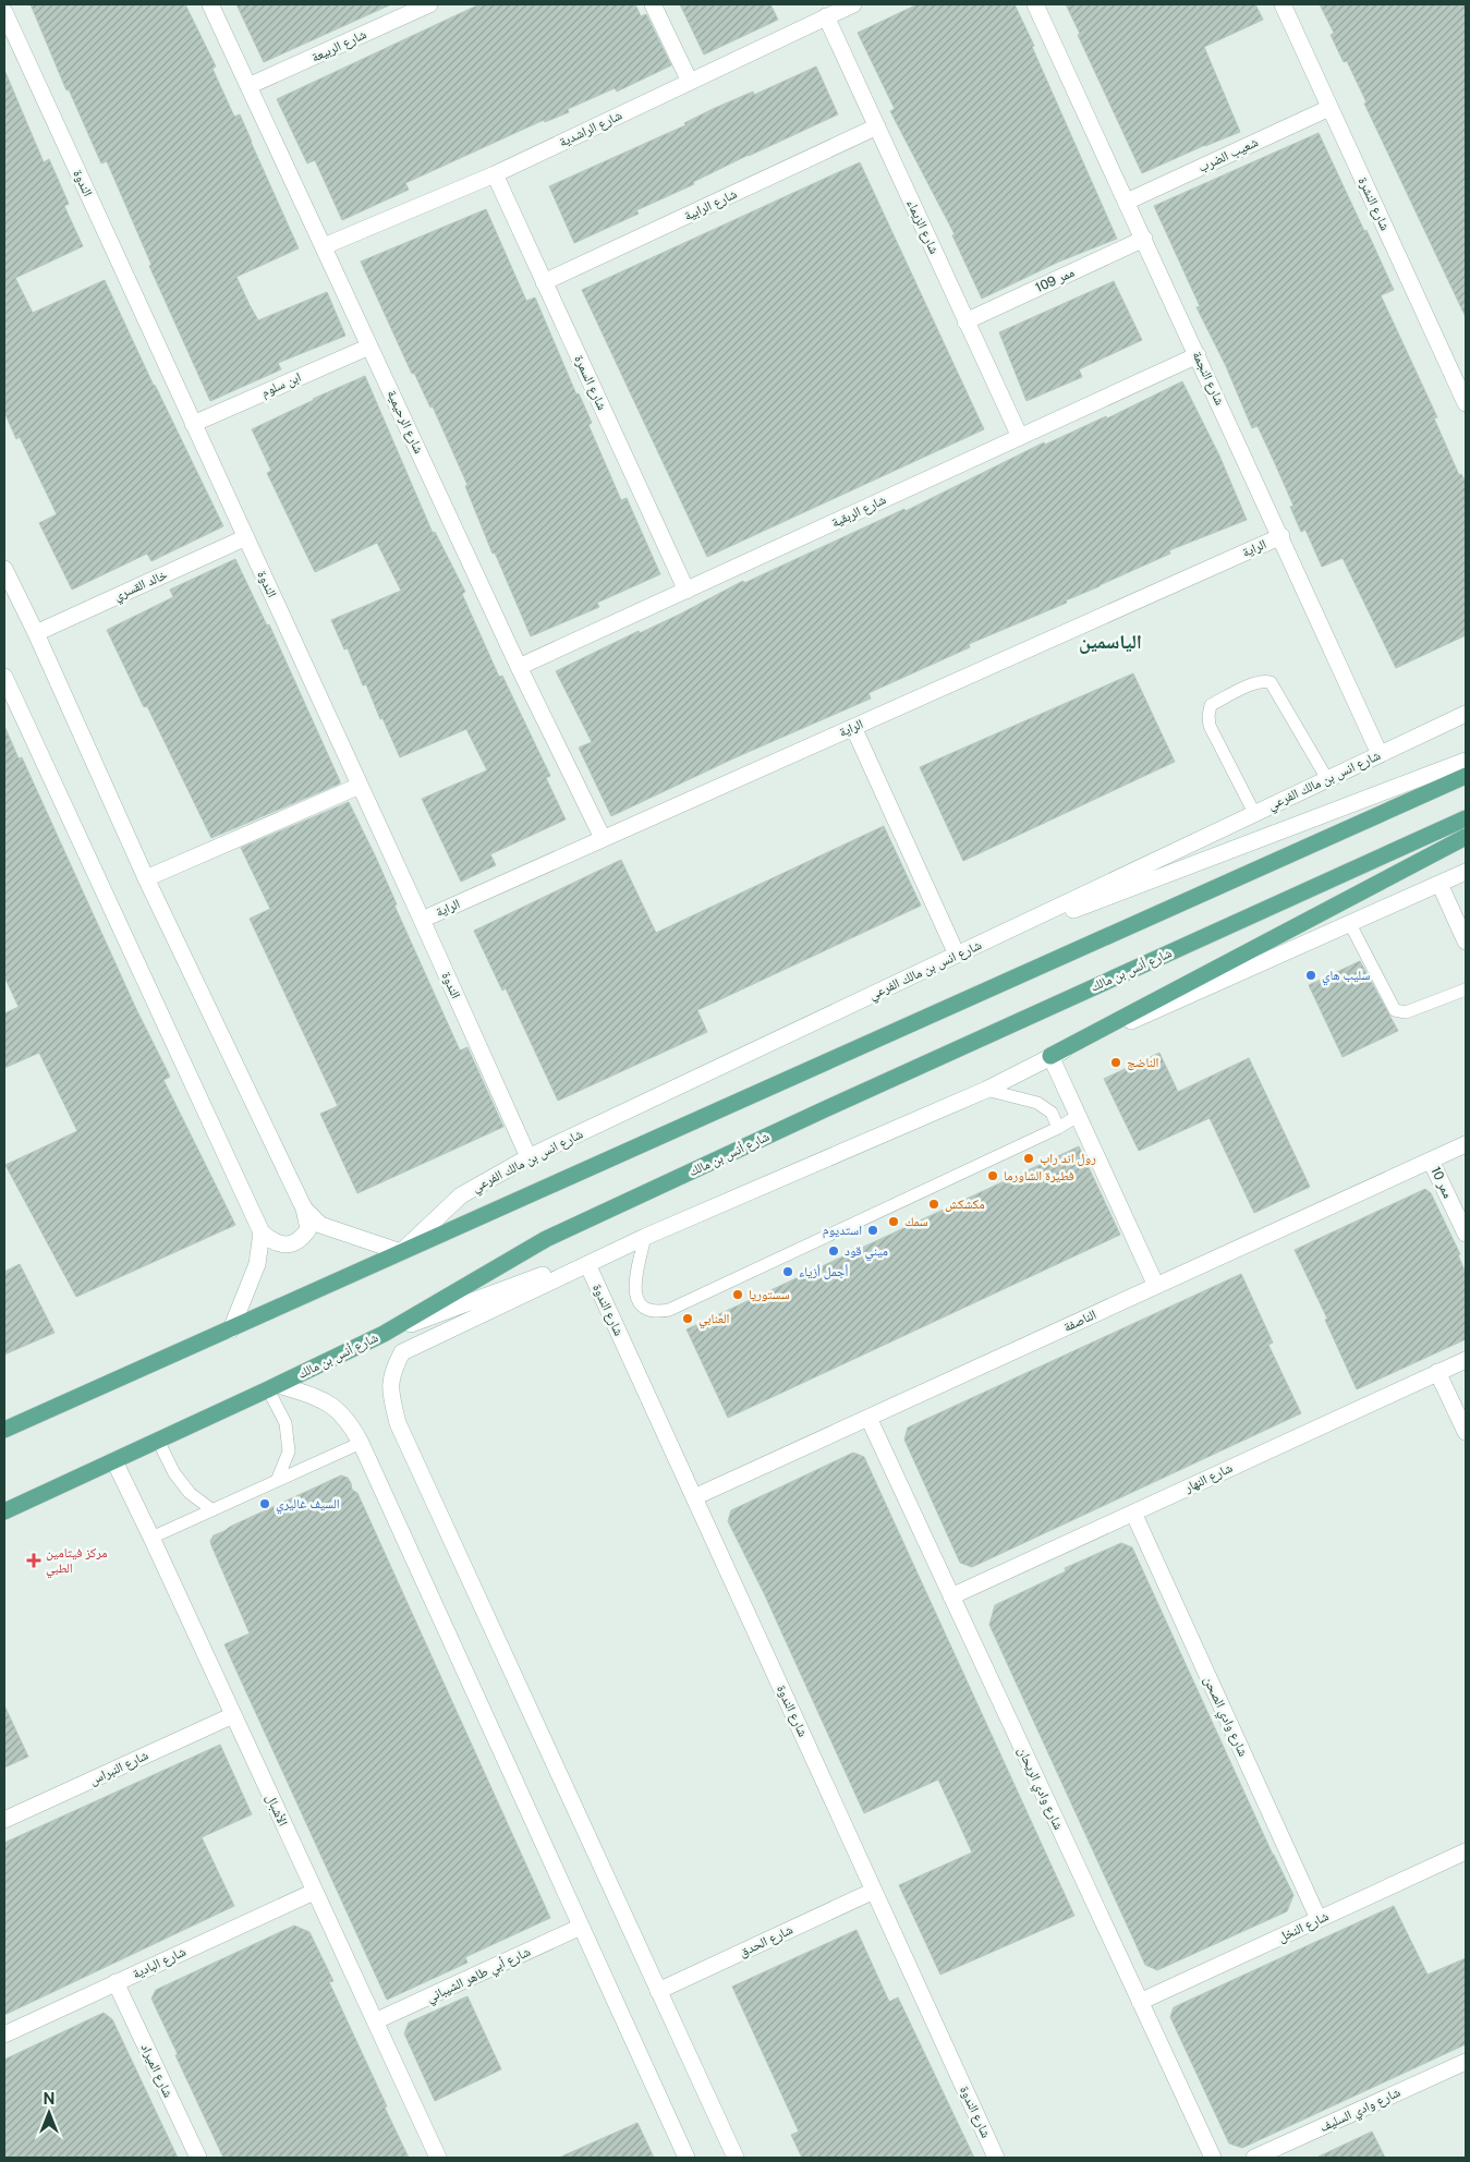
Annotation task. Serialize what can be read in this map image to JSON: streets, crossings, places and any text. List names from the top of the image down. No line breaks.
{"streets":{"main road":["شارع أنس بن مالك"],"street":["شارع الربيعة","شارع الراشدية","شعيب الضرب","الندوة","شارع النشرة","شارع الرابية","شارع الزيماء","ممر 109","شارع النجمة","شارع السمرة","ابن سلوم","شارع الرحيمية","شارع الربقية","الراية","خالد القسري","شارع انس بن مالك الفرعي","ممر 10","شارع الندوة","الناصفة","شارع النهار","شارع وادي الصحن","شارع النبراس","شارع وادي الريحان","الأشبال","شارع النخل","شارع الحدق","شارع البادية","شارع أبي طاهر الشيباني","شارع الميراد","شارع وادي السليف"]},"crossings":[["شارع الربيعة","شارع الرحيمية"],["شارع الراشدية","شارع الزيماء"],["شارع الراشدية","شارع السمرة"],["شارع الراشدية","شارع الرحيمية"],["شعيب الضرب","شارع النشرة"],["شعيب الضرب","شارع النجمة"],["الندوة","ابن سلوم"],["الندوة","الراية"],["الندوة","خالد القسري"],["الندوة","شارع انس بن مالك الفرعي"],["شارع الرابية","شارع الزيماء"],["شارع الرابية","شارع السمرة"],["شارع الزيماء","ممر 109"],["شارع الزيماء","شارع الربقية"],["ممر 109","شارع النجمة"],["شارع النجمة","شارع الربقية"],["شارع النجمة","الراية"],["شارع النجمة","شارع انس بن مالك الفرعي"],["شارع السمرة","شارع الربقية"],["ابن سلوم","شارع الرحيمية"],["شارع الرحيمية","شارع الربقية"],["شارع الرحيمية","الراية"],["شارع أنس بن مالك","الأشبال"],["ممر 10","الناصفة"],["شارع الندوة","الناصفة"],["شارع الندوة","شارع الحدق"],["الناصفة","شارع وادي الريحان"],["شارع النهار","شارع وادي الصحن"],["شارع النهار","شارع وادي الريحان"],["شارع وادي الصحن","شارع النخل"],["شارع النبراس","الأشبال"],["شارع وادي الريحان","شارع النخل"],["الأشبال","شارع البادية"],["الأشبال","شارع أبي طاهر الشيباني"],["شارع البادية","شارع الميراد"]],"districts":["الياسمين"],"places":{"other":["سليب هاي","الناضج","رول اند راب","فطيرة الشاورما","مكشكش","سمك","استديوم","ميني قود","أجمل أزياء","سستوريا","العنابي","السيف غاليري"],"health":["مركز فيتامين الطبي"]},"north":"top"}
